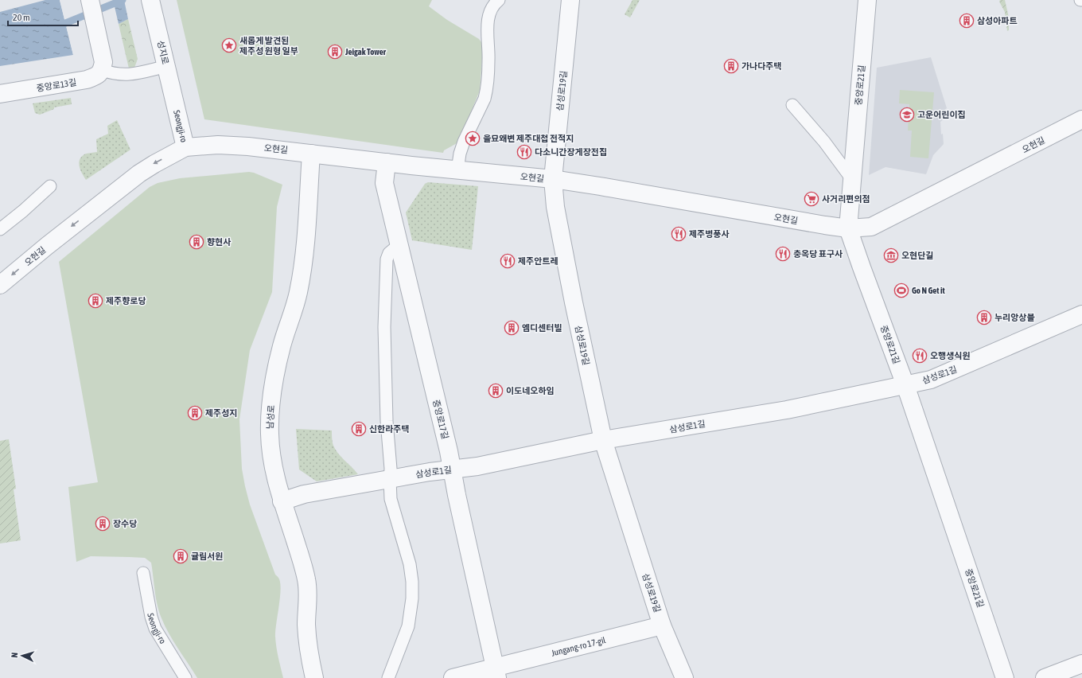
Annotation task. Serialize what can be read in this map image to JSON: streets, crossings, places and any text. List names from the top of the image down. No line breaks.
{"streets":{"street":["성지로","중앙로13길","중앙로21길","삼성로19길","Seongji-ro","오현길","삼성로1길","남성로","중앙로17길","Jungang-ro 17-gil"]},"crossings":[["성지로","Seongji-ro"],["중앙로21길","오현길"],["중앙로21길","삼성로1길"],["삼성로19길","오현길"],["삼성로19길","삼성로1길"],["삼성로19길","Jungang-ro 17-gil"],["Seongji-ro","오현길"],["오현길","남성로"],["오현길","중앙로17길"],["삼성로1길","남성로"],["삼성로1길","중앙로17길"],["중앙로17길","Jungang-ro 17-gil"]],"places":{"building":["삼성아파트","Jeigak Tower","가나다주택","향현사","제주향로당","누리앙상블","엠디센터빌","이도네오하임","제주성지","신한라주택","장수당","귤림서원"],"place":["새롭게 발견된 제주성 원형 일부","을묘왜변 제주대첩 전적지"],"school or university":["고운어린이집"],"restaurant":["다소니간장게장전집","제주병풍사","충옥당 표구사","제주안트레","오행생식원"],"supermarket":["사거리편의점"],"museum":["오현단길"],"sports":["Go N Get it"]},"scale_bar":"20 m","north":"left"}
